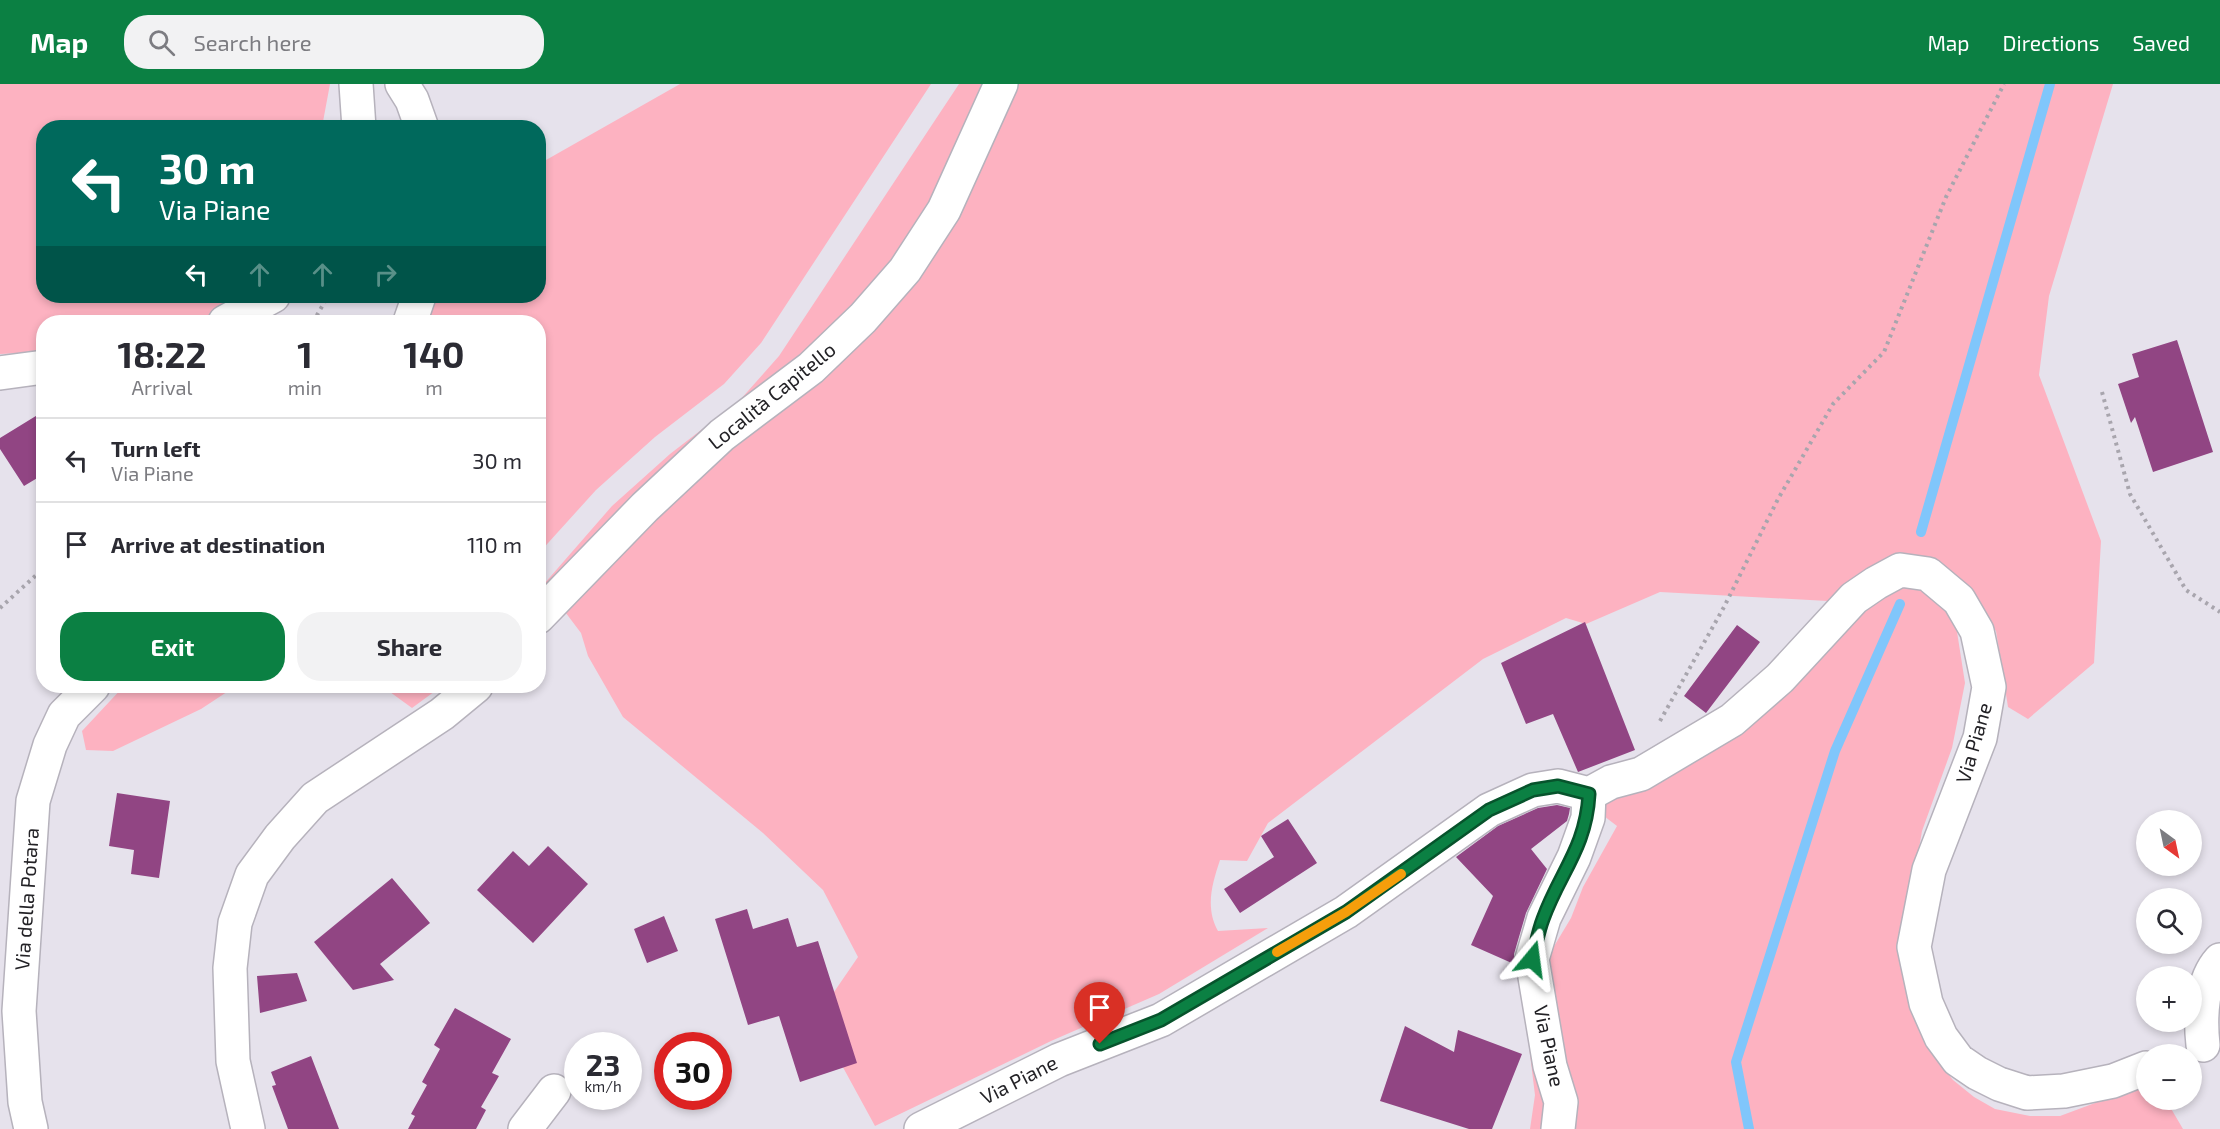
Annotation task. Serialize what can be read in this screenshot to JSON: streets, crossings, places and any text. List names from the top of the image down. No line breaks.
{"streets":{"street":["Località Capitello","Via Piane","Via della Potara"]},"north":"bottom right","page":{"header":"Map","search":"Search here","nav":["Map","Directions","Saved"],"turn":["30 m","Via Piane"],"eta":["18:22","Arrival","1","min","140","m"],"list":[{"name":"Turn left","note":"Via Piane","value":"30 m"},{"name":"Arrive at destination","value":"110 m"}],"buttons":["Exit","Share"],"map_buttons":["+","−"],"speed":"23 km/h","limit":"30"}}
